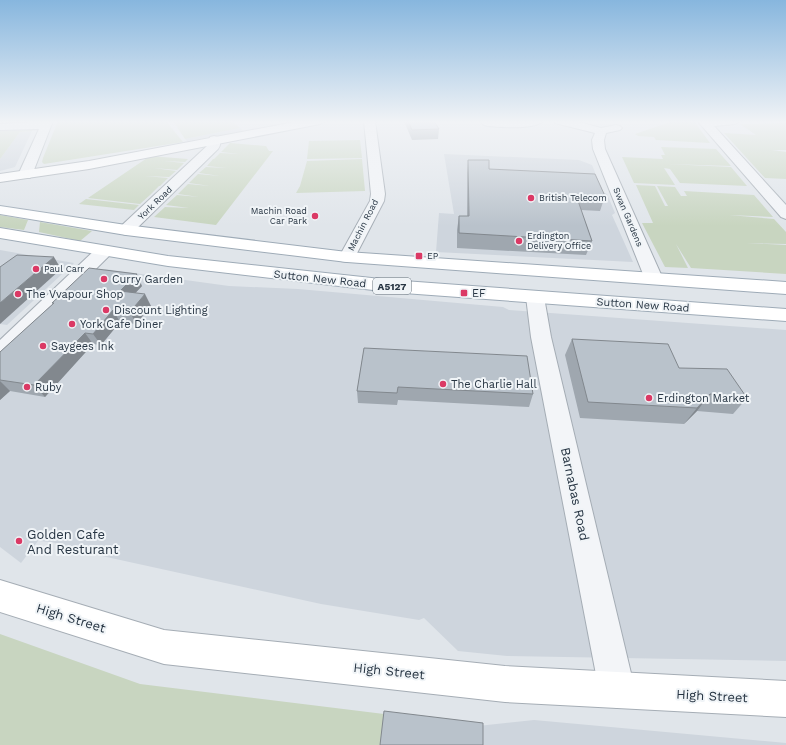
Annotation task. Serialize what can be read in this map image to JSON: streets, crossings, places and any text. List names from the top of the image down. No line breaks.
{"streets":{"main road":["Sutton New Road","A5127","High Street"],"street":["York Road","Swan Gardens","Machin Road","Barnabas Road"]},"crossings":[["Sutton New Road","Barnabas Road"],["Barnabas Road","High Street"]],"places":{"other":["British Telecom","Machin Road Car Park","Erdington Delivery Office","Paul Carr","Curry Garden","The Vvapour Shop","Discount Lighting","York Cafe Diner","Saygees Ink","The Charlie Hall","Ruby","Erdington Market","Golden Cafe And Resturant"],"transit":["EP","EF"]}}
